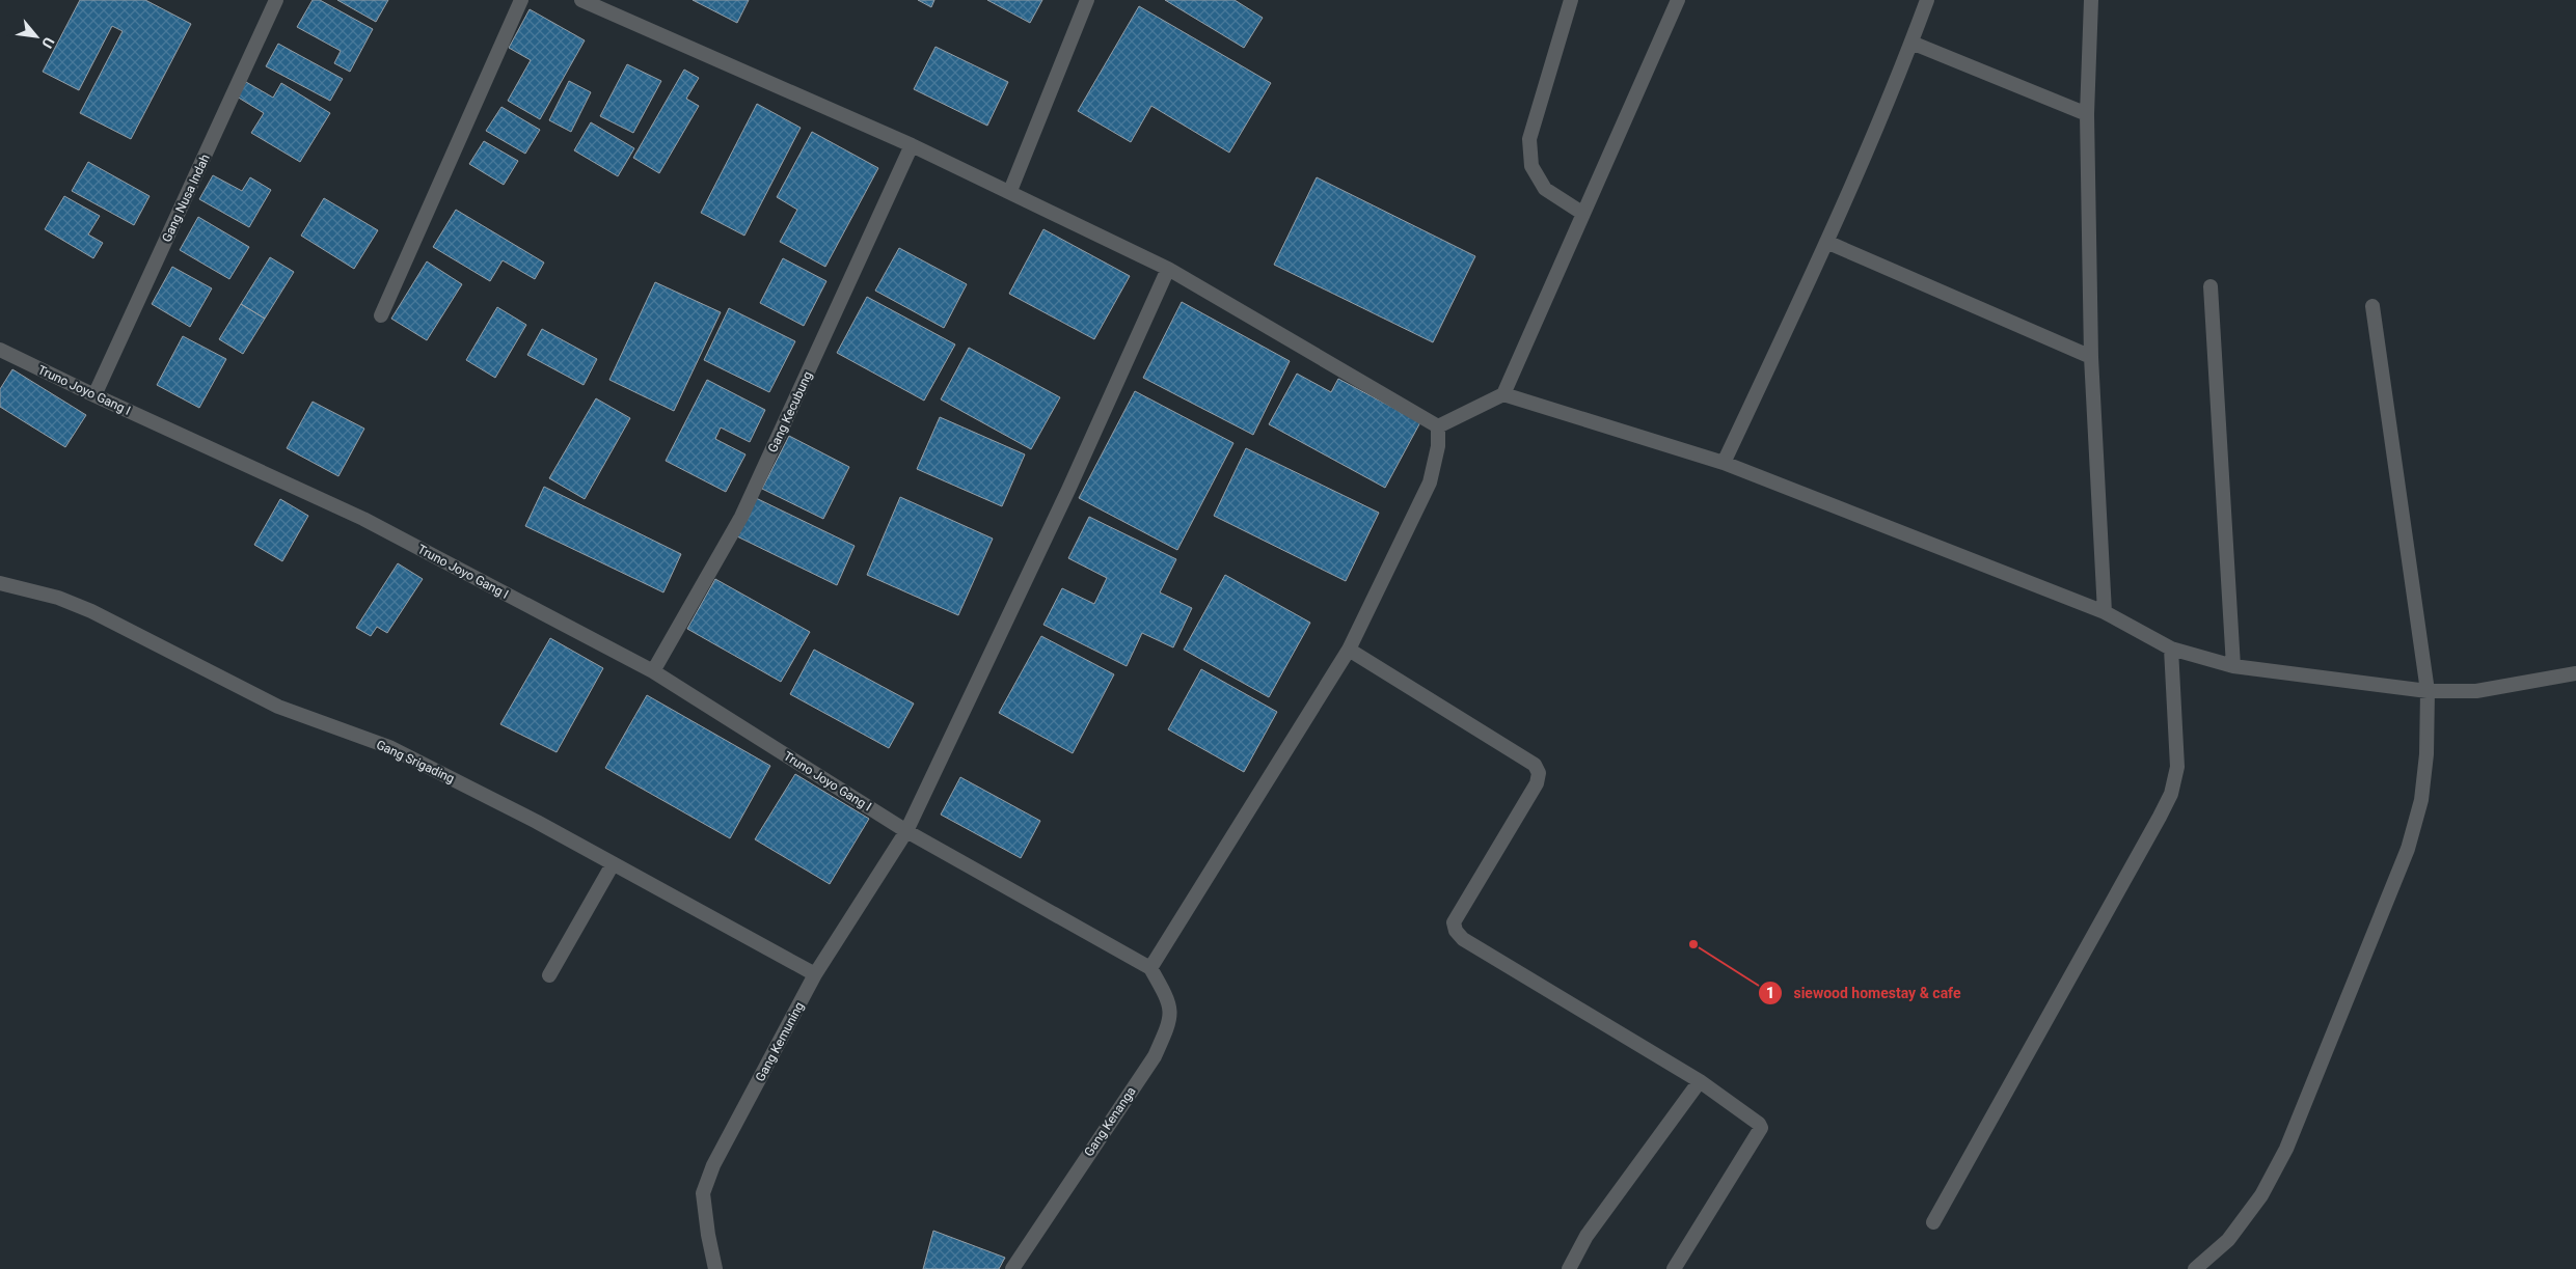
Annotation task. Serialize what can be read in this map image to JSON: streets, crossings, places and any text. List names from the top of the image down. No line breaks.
{"streets":{"street":["Gang Nusa Indah","Truno Joyo Gang I","Gang Kecubung","Gang Srigading","Gang Kemuning","Gang Kenanga"]},"crossings":[["Gang Nusa Indah","Truno Joyo Gang I"],["Truno Joyo Gang I","Gang Kecubung"],["Truno Joyo Gang I","Gang Kemuning"],["Truno Joyo Gang I","Gang Kenanga"],["Gang Srigading","Gang Kemuning"]],"places":["siewood homestay & cafe"],"north":"bottom right"}
